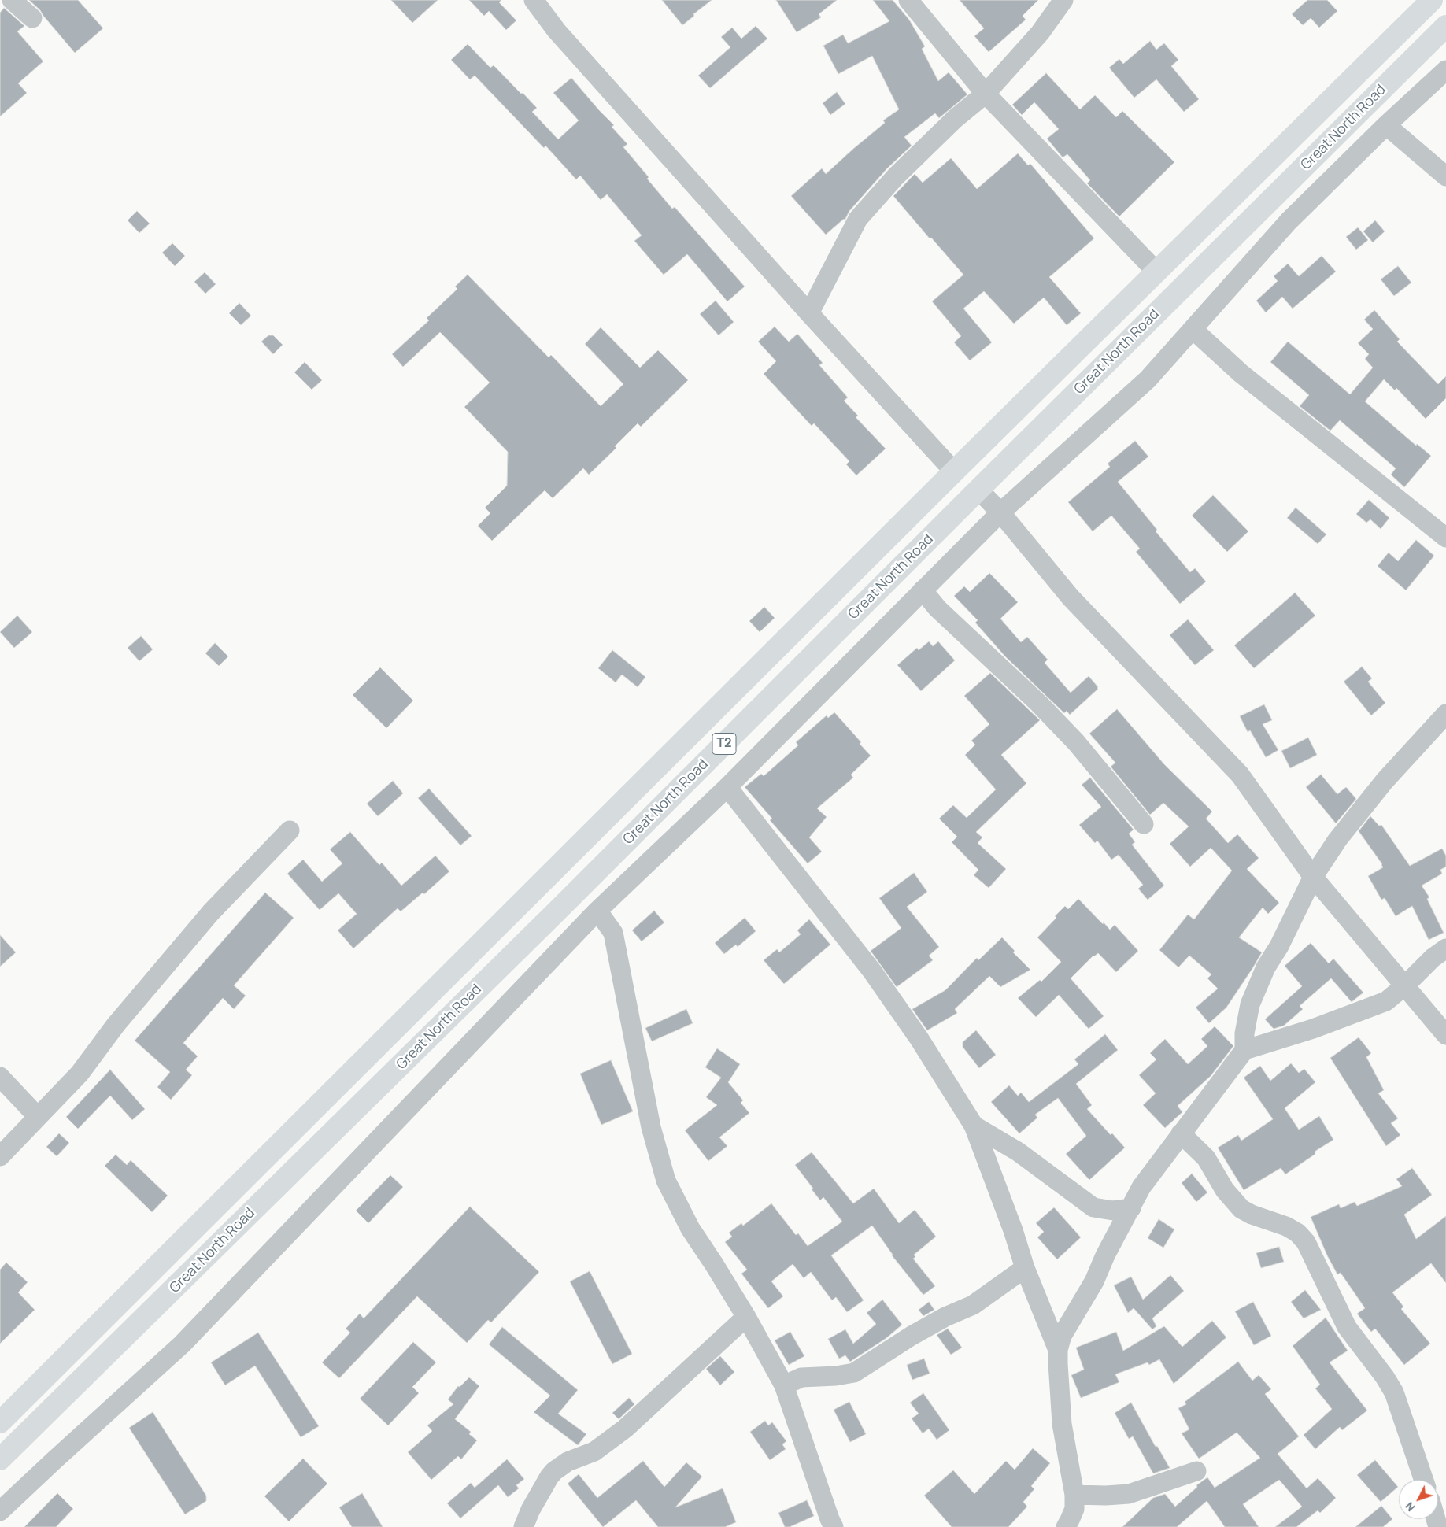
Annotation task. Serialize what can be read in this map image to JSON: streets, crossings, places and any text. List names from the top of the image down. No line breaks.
{"streets":{"main road":["Great North Road","T2"]},"north":"bottom left"}
